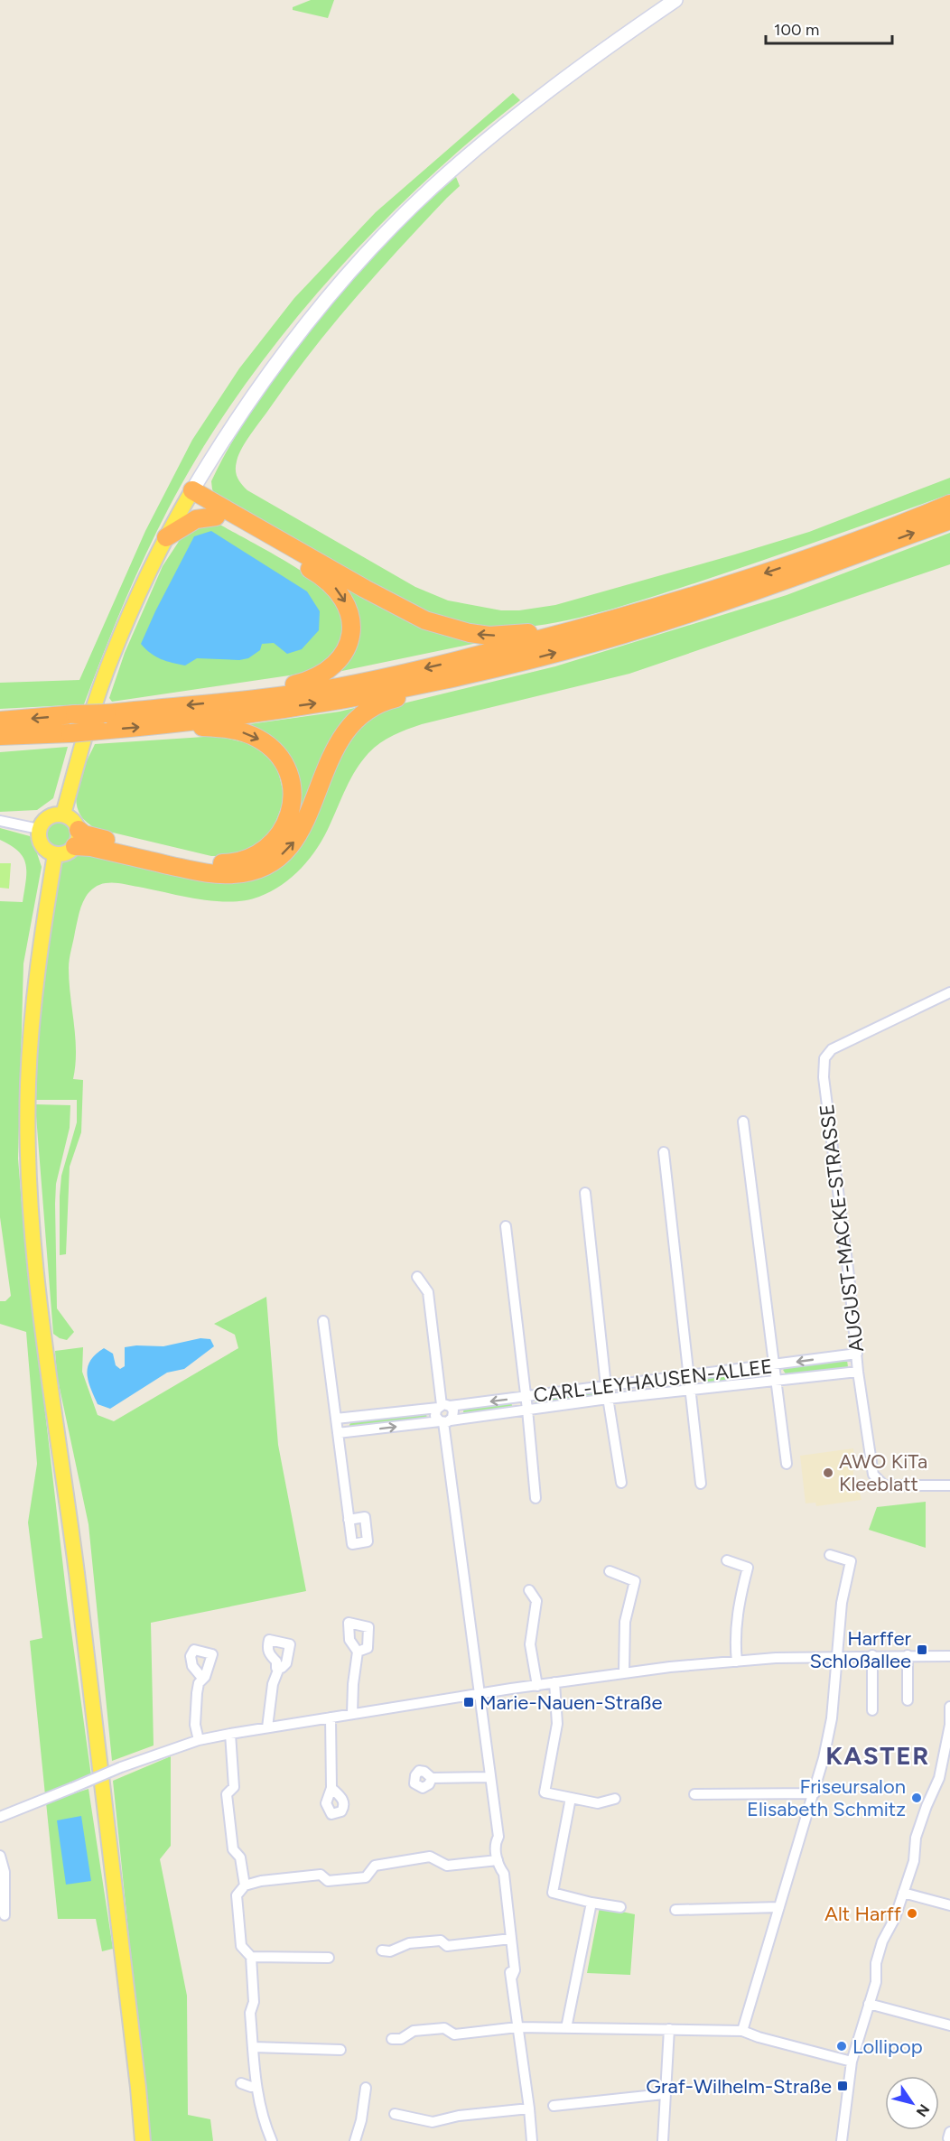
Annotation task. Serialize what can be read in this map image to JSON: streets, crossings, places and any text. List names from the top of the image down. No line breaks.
{"streets":{"street":["AUGUST-MACKE-STRASSE","CARL-LEYHAUSEN-ALLEE"]},"crossings":[["AUGUST-MACKE-STRASSE","CARL-LEYHAUSEN-ALLEE"]],"districts":["KASTER"],"places":{"other":["AWO KiTa Kleeblatt","Friseursalon Elisabeth Schmitz","Alt Harff","Lollipop"],"transit":["Harffer Schloßallee","Marie-Nauen-Straße","Graf-Wilhelm-Straße"]},"scale_bar":"100 m","north":"bottom right"}
